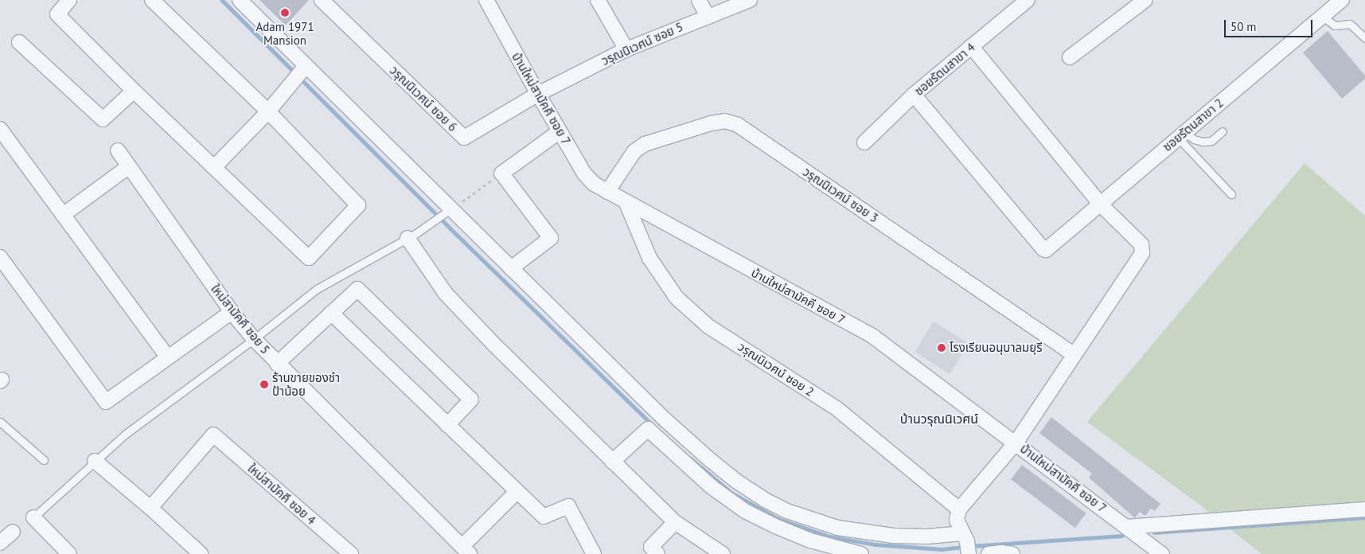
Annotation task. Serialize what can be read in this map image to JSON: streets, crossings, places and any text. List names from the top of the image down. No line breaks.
{"streets":{"street":["วรุณนิเวศน์ ซอย 5","ซอยรัตนสาขา 4","วรุณนิเวศน์ ซอย 6","บ้านใหม่สามัคคี ซอย 7","ซอยรัตนสาขา 2","วรุณนิเวศน์ ซอย 3","ใหม่สามัคคี ซอย 5","วรุณนิเวศน์ ซอย 2","ใหม่สามัคคี ซอย 4"]},"crossings":[["วรุณนิเวศน์ ซอย 5","วรุณนิเวศน์ ซอย 6"],["วรุณนิเวศน์ ซอย 5","บ้านใหม่สามัคคี ซอย 7"],["ซอยรัตนสาขา 4","ซอยรัตนสาขา 2"],["วรุณนิเวศน์ ซอย 6","บ้านใหม่สามัคคี ซอย 7"],["บ้านใหม่สามัคคี ซอย 7","วรุณนิเวศน์ ซอย 3"],["บ้านใหม่สามัคคี ซอย 7","วรุณนิเวศน์ ซอย 2"]],"districts":["บ้านวรุณนิเวศน์"],"places":["Adam 1971 Mansion","โรงเรียนอนุบาลมยุรี","ร้านขายของชำ ป้าน้อย"],"scale_bar":"50 m"}
